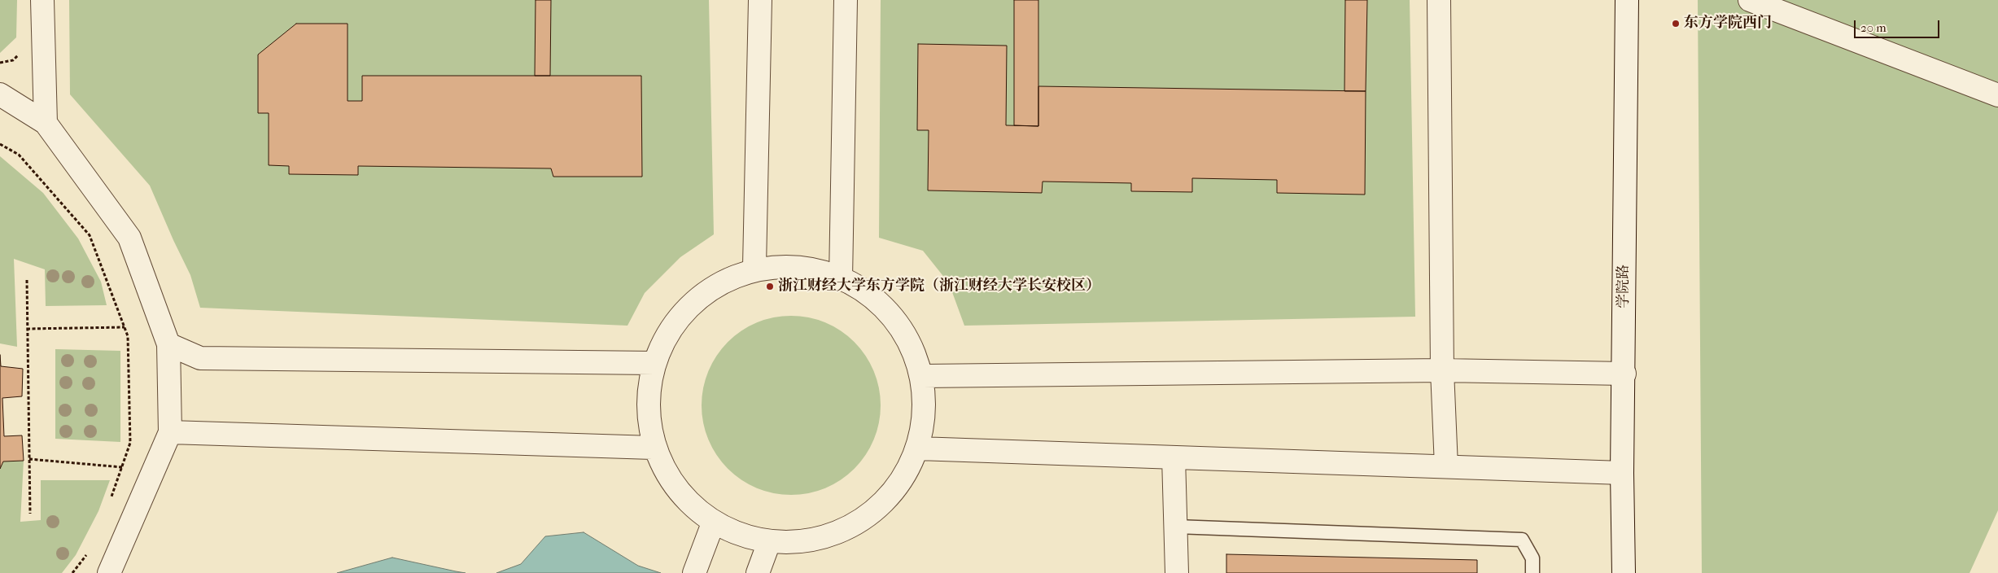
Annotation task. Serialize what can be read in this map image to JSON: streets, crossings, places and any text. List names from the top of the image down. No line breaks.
{"streets":{"street":["学院路"]},"places":["东方学院西门","浙江财经大学东方学院（浙江财经大学长安校区）"],"scale_bar":"20 m"}
